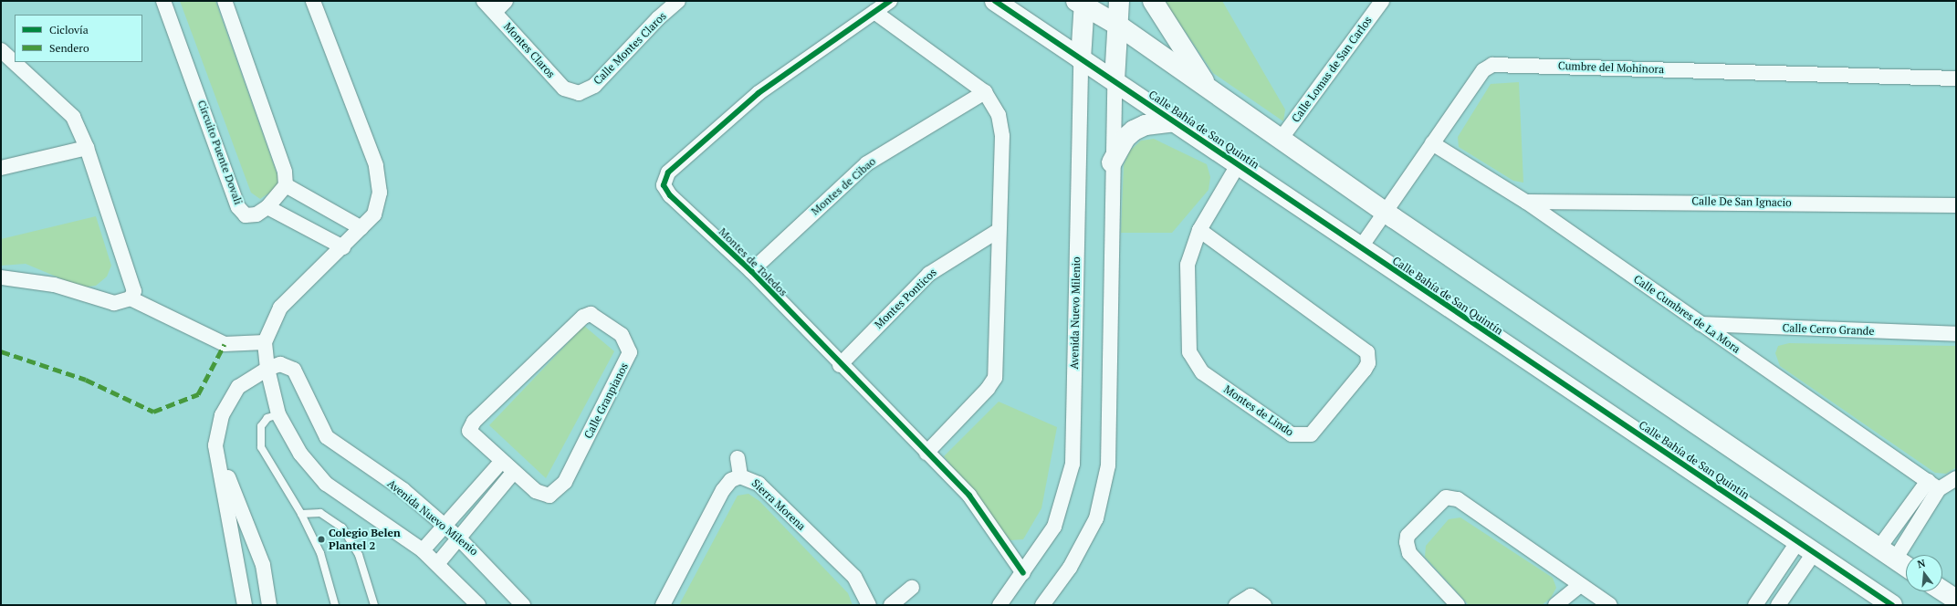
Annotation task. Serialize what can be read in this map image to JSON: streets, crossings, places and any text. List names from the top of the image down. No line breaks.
{"streets":{"street":["Calle Montes Claros","Montes Claros","Cumbre del Mohinora","Calle Lomas de San Carlos","Calle Bahía de San Quintín","Circuito Puente Dovali","Montes de Cibao","Calle De San Ignacio","Montes de Toledos","Montes Ponticos","Avenida Nuevo Milenio","Calle Cumbres de La Mora","Calle Cerro Grande","Calle Granpianos","Montes de Lindo","Sierra Morena"]},"crossings":[["Calle Montes Claros","Montes Claros"],["Cumbre del Mohinora","Calle Bahía de San Quintín"],["Cumbre del Mohinora","Calle Cumbres de La Mora"],["Calle Bahía de San Quintín","Avenida Nuevo Milenio"],["Calle Bahía de San Quintín","Montes de Lindo"],["Montes de Cibao","Montes de Toledos"],["Calle De San Ignacio","Calle Cumbres de La Mora"],["Montes de Toledos","Montes Ponticos"],["Montes de Toledos","Avenida Nuevo Milenio"],["Calle Cumbres de La Mora","Calle Cerro Grande"]],"places":["Colegio Belen Plantel 2"],"legend":["Ciclovía","Sendero"],"north":"top"}
